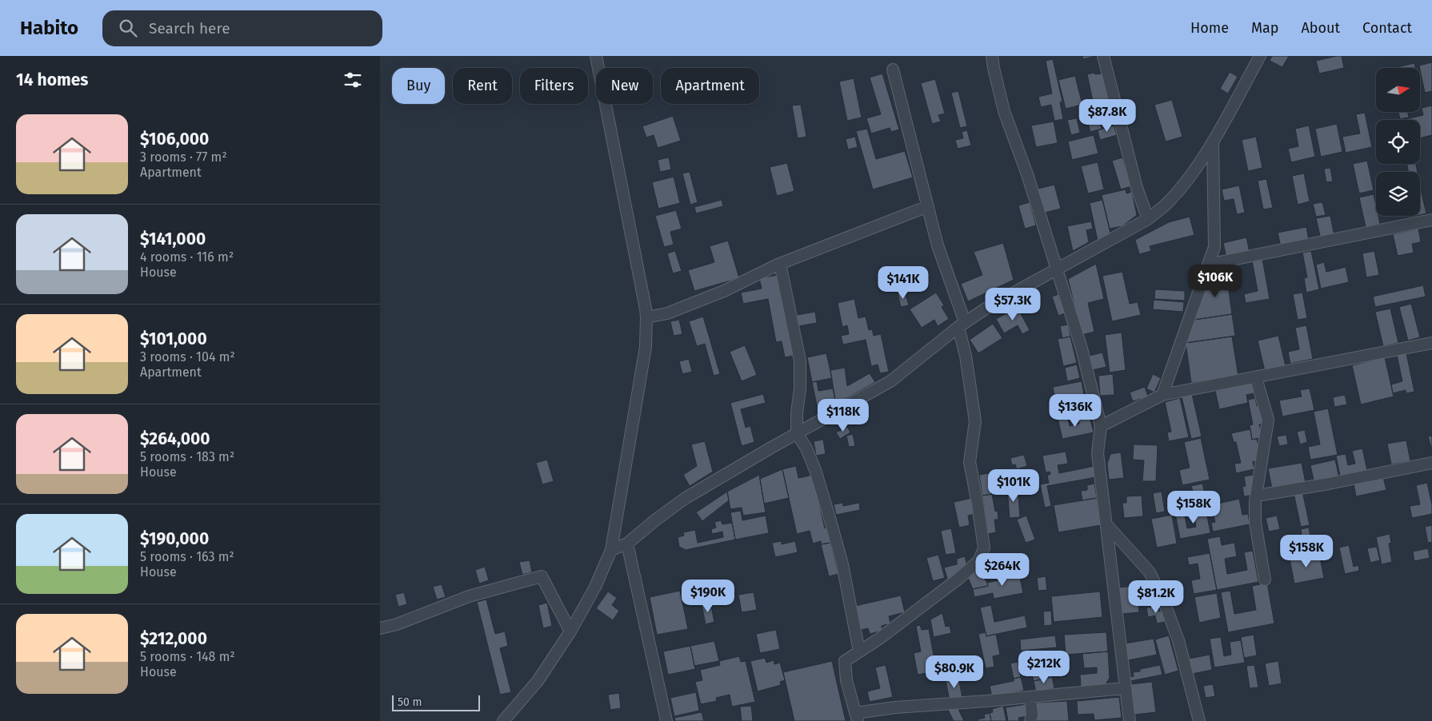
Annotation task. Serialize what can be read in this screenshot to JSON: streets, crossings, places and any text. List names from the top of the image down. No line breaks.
{"scale_bar":"50 m","north":"right","page":{"header":"Habito","search":"Search here","nav":["Home","Map","About","Contact"],"heading":"14 homes","chip":["Buy","Rent","Filters","New","Apartment"],"price":["$87.8K","$106K","$141K","$57.3K","$136K","$118K","$101K","$158K","$158K","$264K","$190K","$81.2K","$212K","$80.9K"],"list":[{"name":"$106,000","note":"3 rooms · 77 m² · Apartment"},{"name":"$141,000","note":"4 rooms · 116 m² · House"},{"name":"$101,000","note":"3 rooms · 104 m² · Apartment"},{"name":"$264,000","note":"5 rooms · 183 m² · House"},{"name":"$190,000","note":"5 rooms · 163 m² · House"},{"name":"$212,000","note":"5 rooms · 148 m² · House"}],"scale":"50 m"}}
